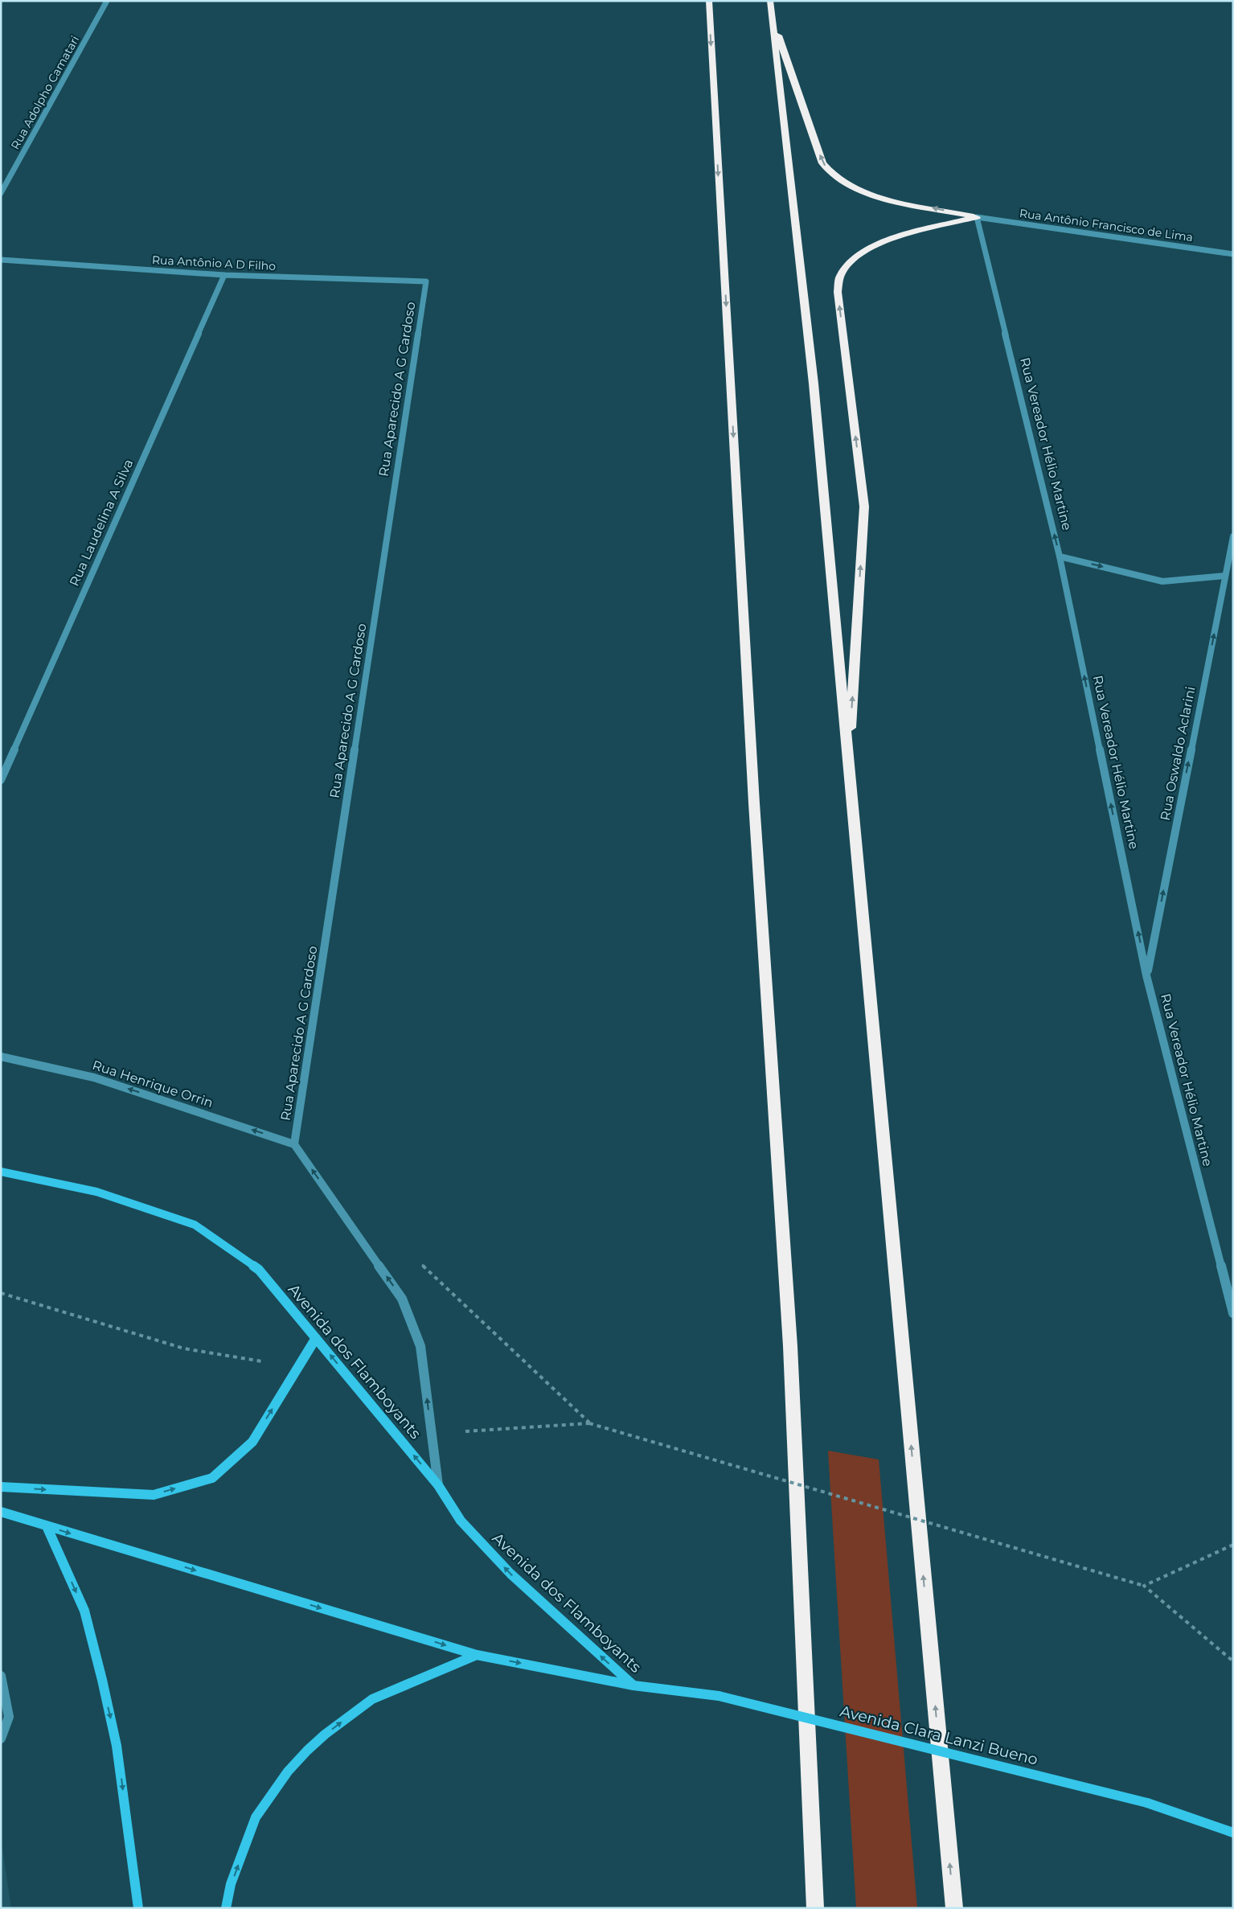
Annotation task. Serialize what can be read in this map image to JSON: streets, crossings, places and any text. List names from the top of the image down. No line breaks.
{"streets":{"main road":["Avenida dos Flamboyants","Avenida Clara Lanzi Bueno"],"street":["Rua Adolpho Camatari","Rua Antônio Francisco de Lima","Rua Antônio A D Filho","Rua Aparecido A G Cardoso","Rua Vereador Hélio Martine","Rua Laudelina A Silva","Rua Oswaldo Aclarini","Rua Henrique Orrin"]},"crossings":[["Rua Antônio Francisco de Lima","Rua Vereador Hélio Martine"],["Rua Antônio A D Filho","Rua Aparecido A G Cardoso"],["Rua Antônio A D Filho","Rua Laudelina A Silva"],["Rua Aparecido A G Cardoso","Rua Henrique Orrin"],["Rua Vereador Hélio Martine","Rua Oswaldo Aclarini"],["Avenida dos Flamboyants","Avenida Clara Lanzi Bueno"]],"one_way":["Rua Vereador Hélio Martine","Rua Oswaldo Aclarini","Rua Henrique Orrin"]}
